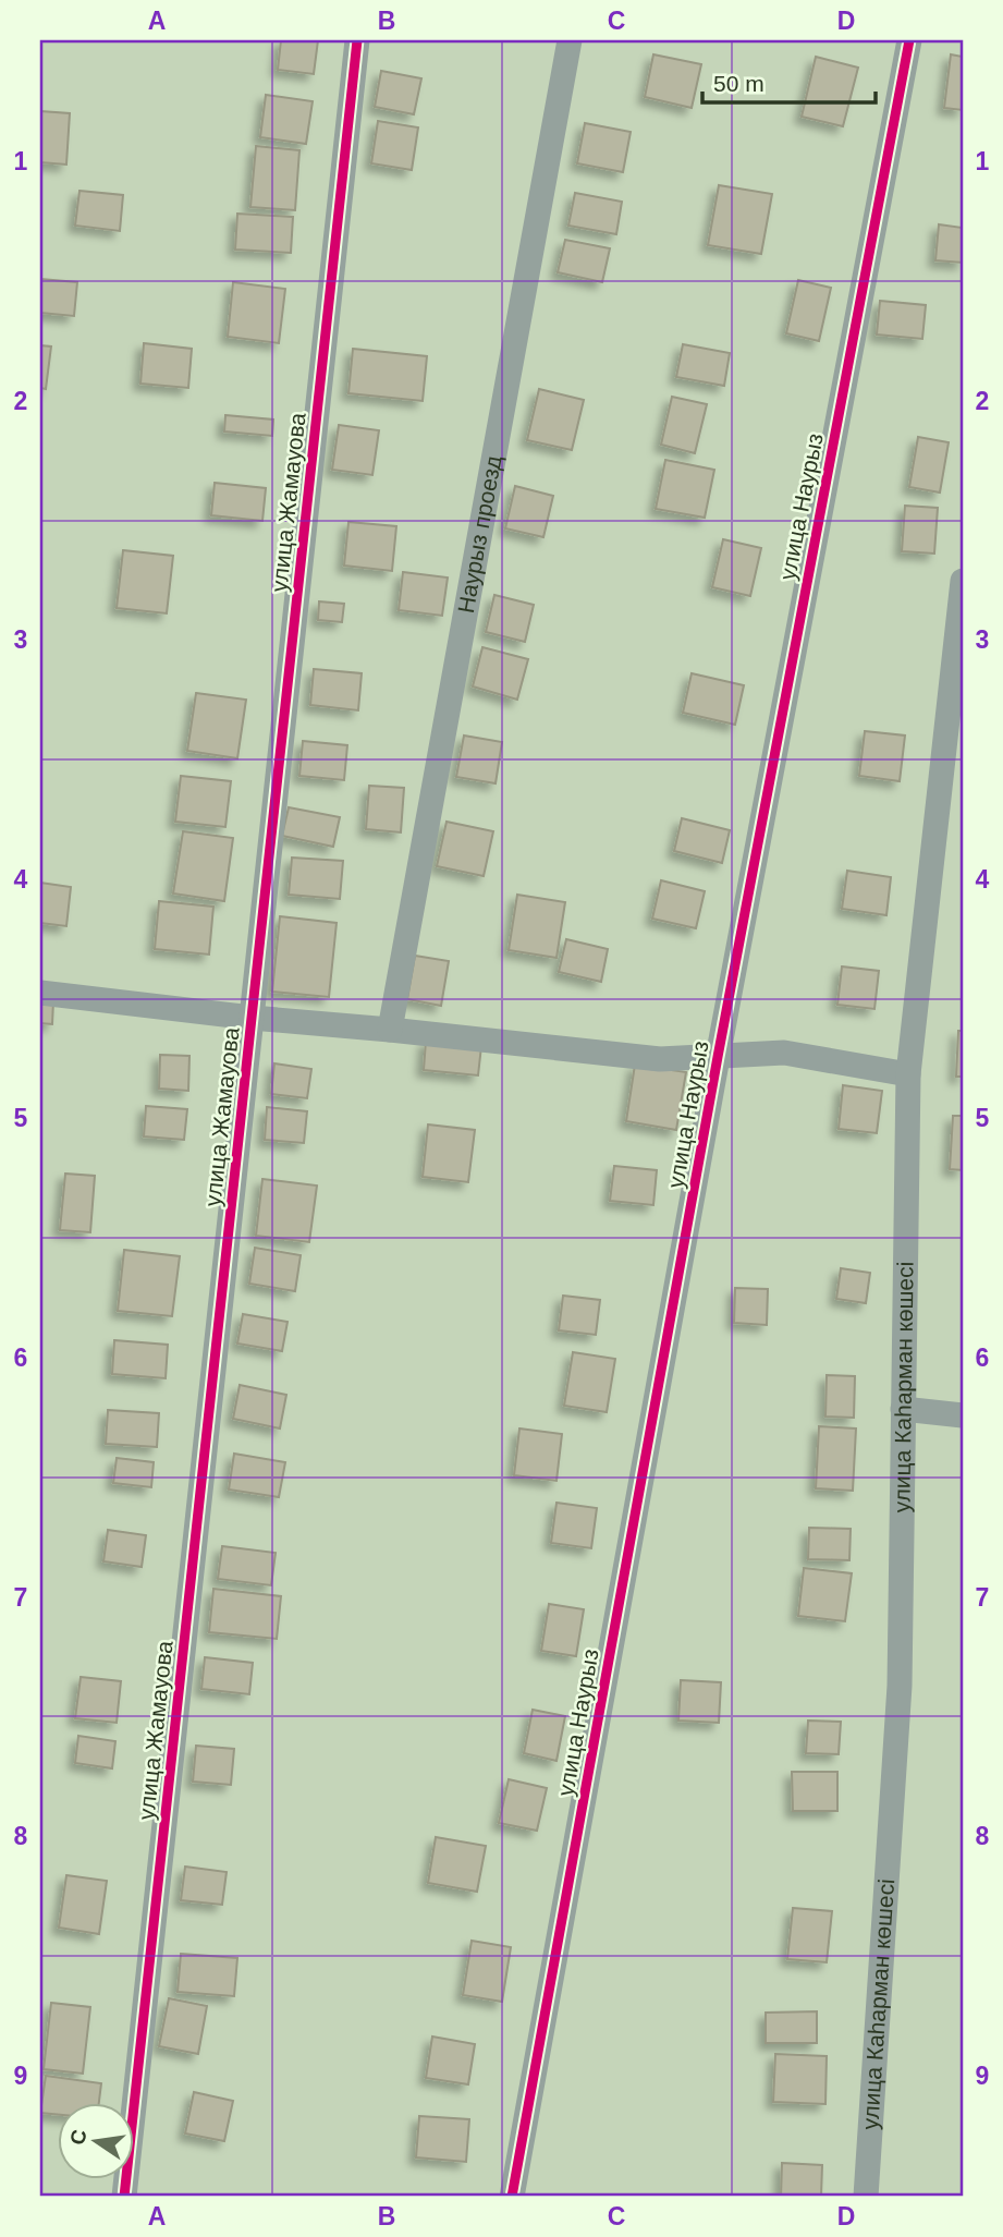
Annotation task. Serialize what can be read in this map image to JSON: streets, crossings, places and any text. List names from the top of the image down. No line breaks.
{"streets":{"street":["улица Жамауова","улица Наурыз","Наурыз проезд","улица Каһарман көшесі"]},"scale_bar":"50 m","north":"left","grid":{"columns":["A","B","C","D"],"rows":["1","2","3","4","5","6","7","8","9"]}}
